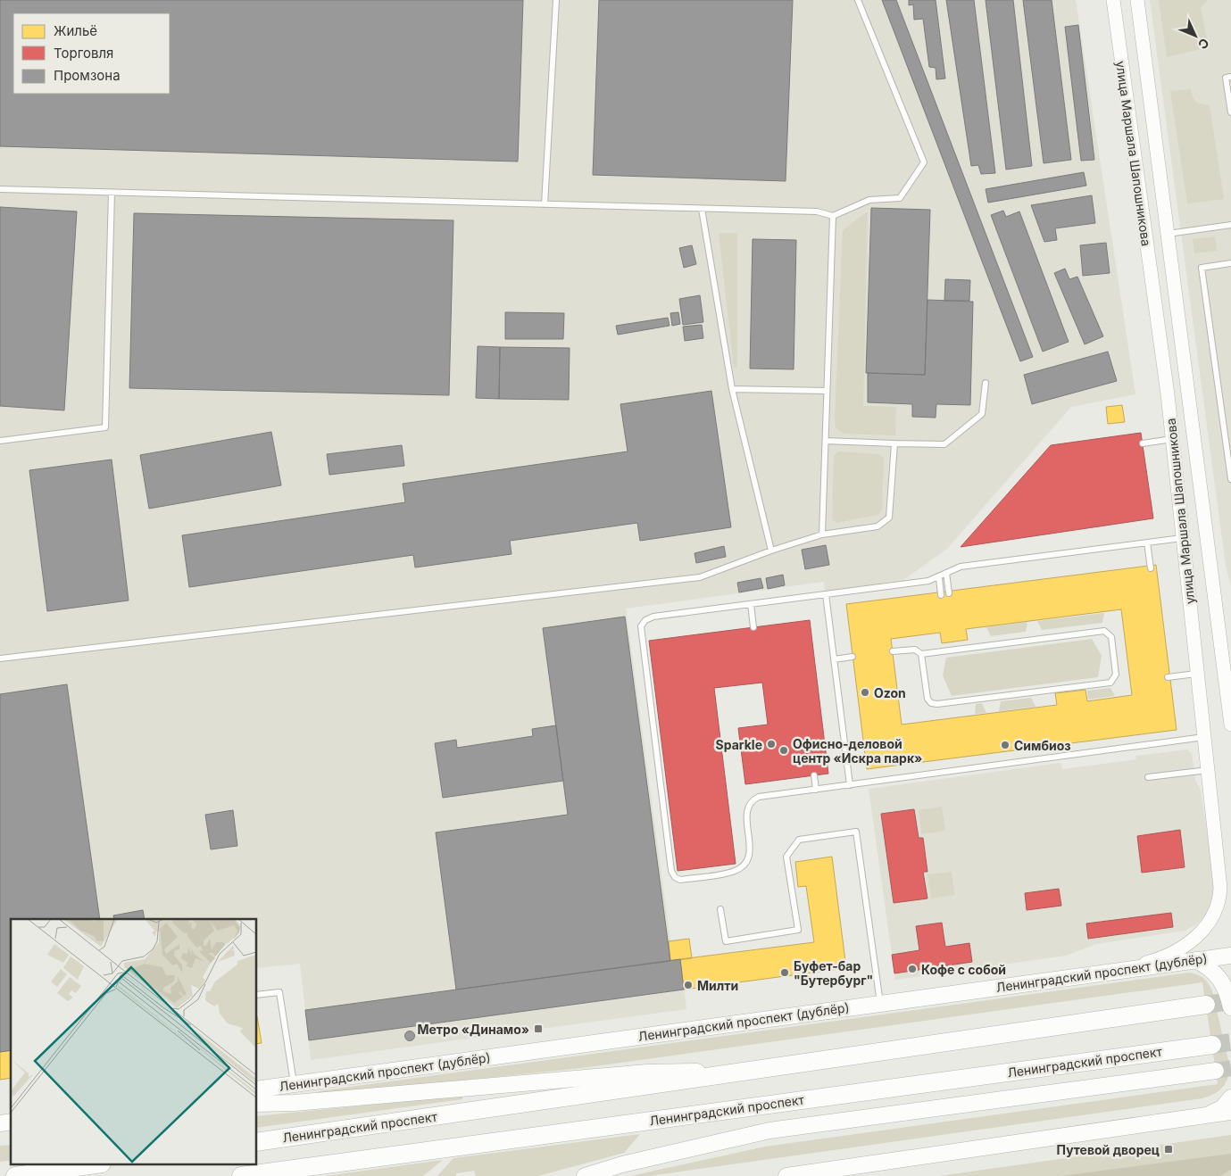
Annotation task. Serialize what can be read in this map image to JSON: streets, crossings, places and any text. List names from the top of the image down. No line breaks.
{"streets":{"main road":["Ленинградский проспект (дублёр)","Ленинградский проспект"],"street":["улица Маршала Шапошникова"]},"crossings":[["улица Маршала Шапошникова","Ленинградский проспект (дублёр)"]],"places":{"other":["Ozon","Sparkle","Симбиоз","Офисно-деловой центр «Искра парк»","Кофе с собой","Буфет-бар \"Бутербург\"","Милти"],"transit":["Метро «Динамо»","Путевой дворец"]},"legend":["Жильё","Торговля","Промзона"],"north":"bottom right"}
